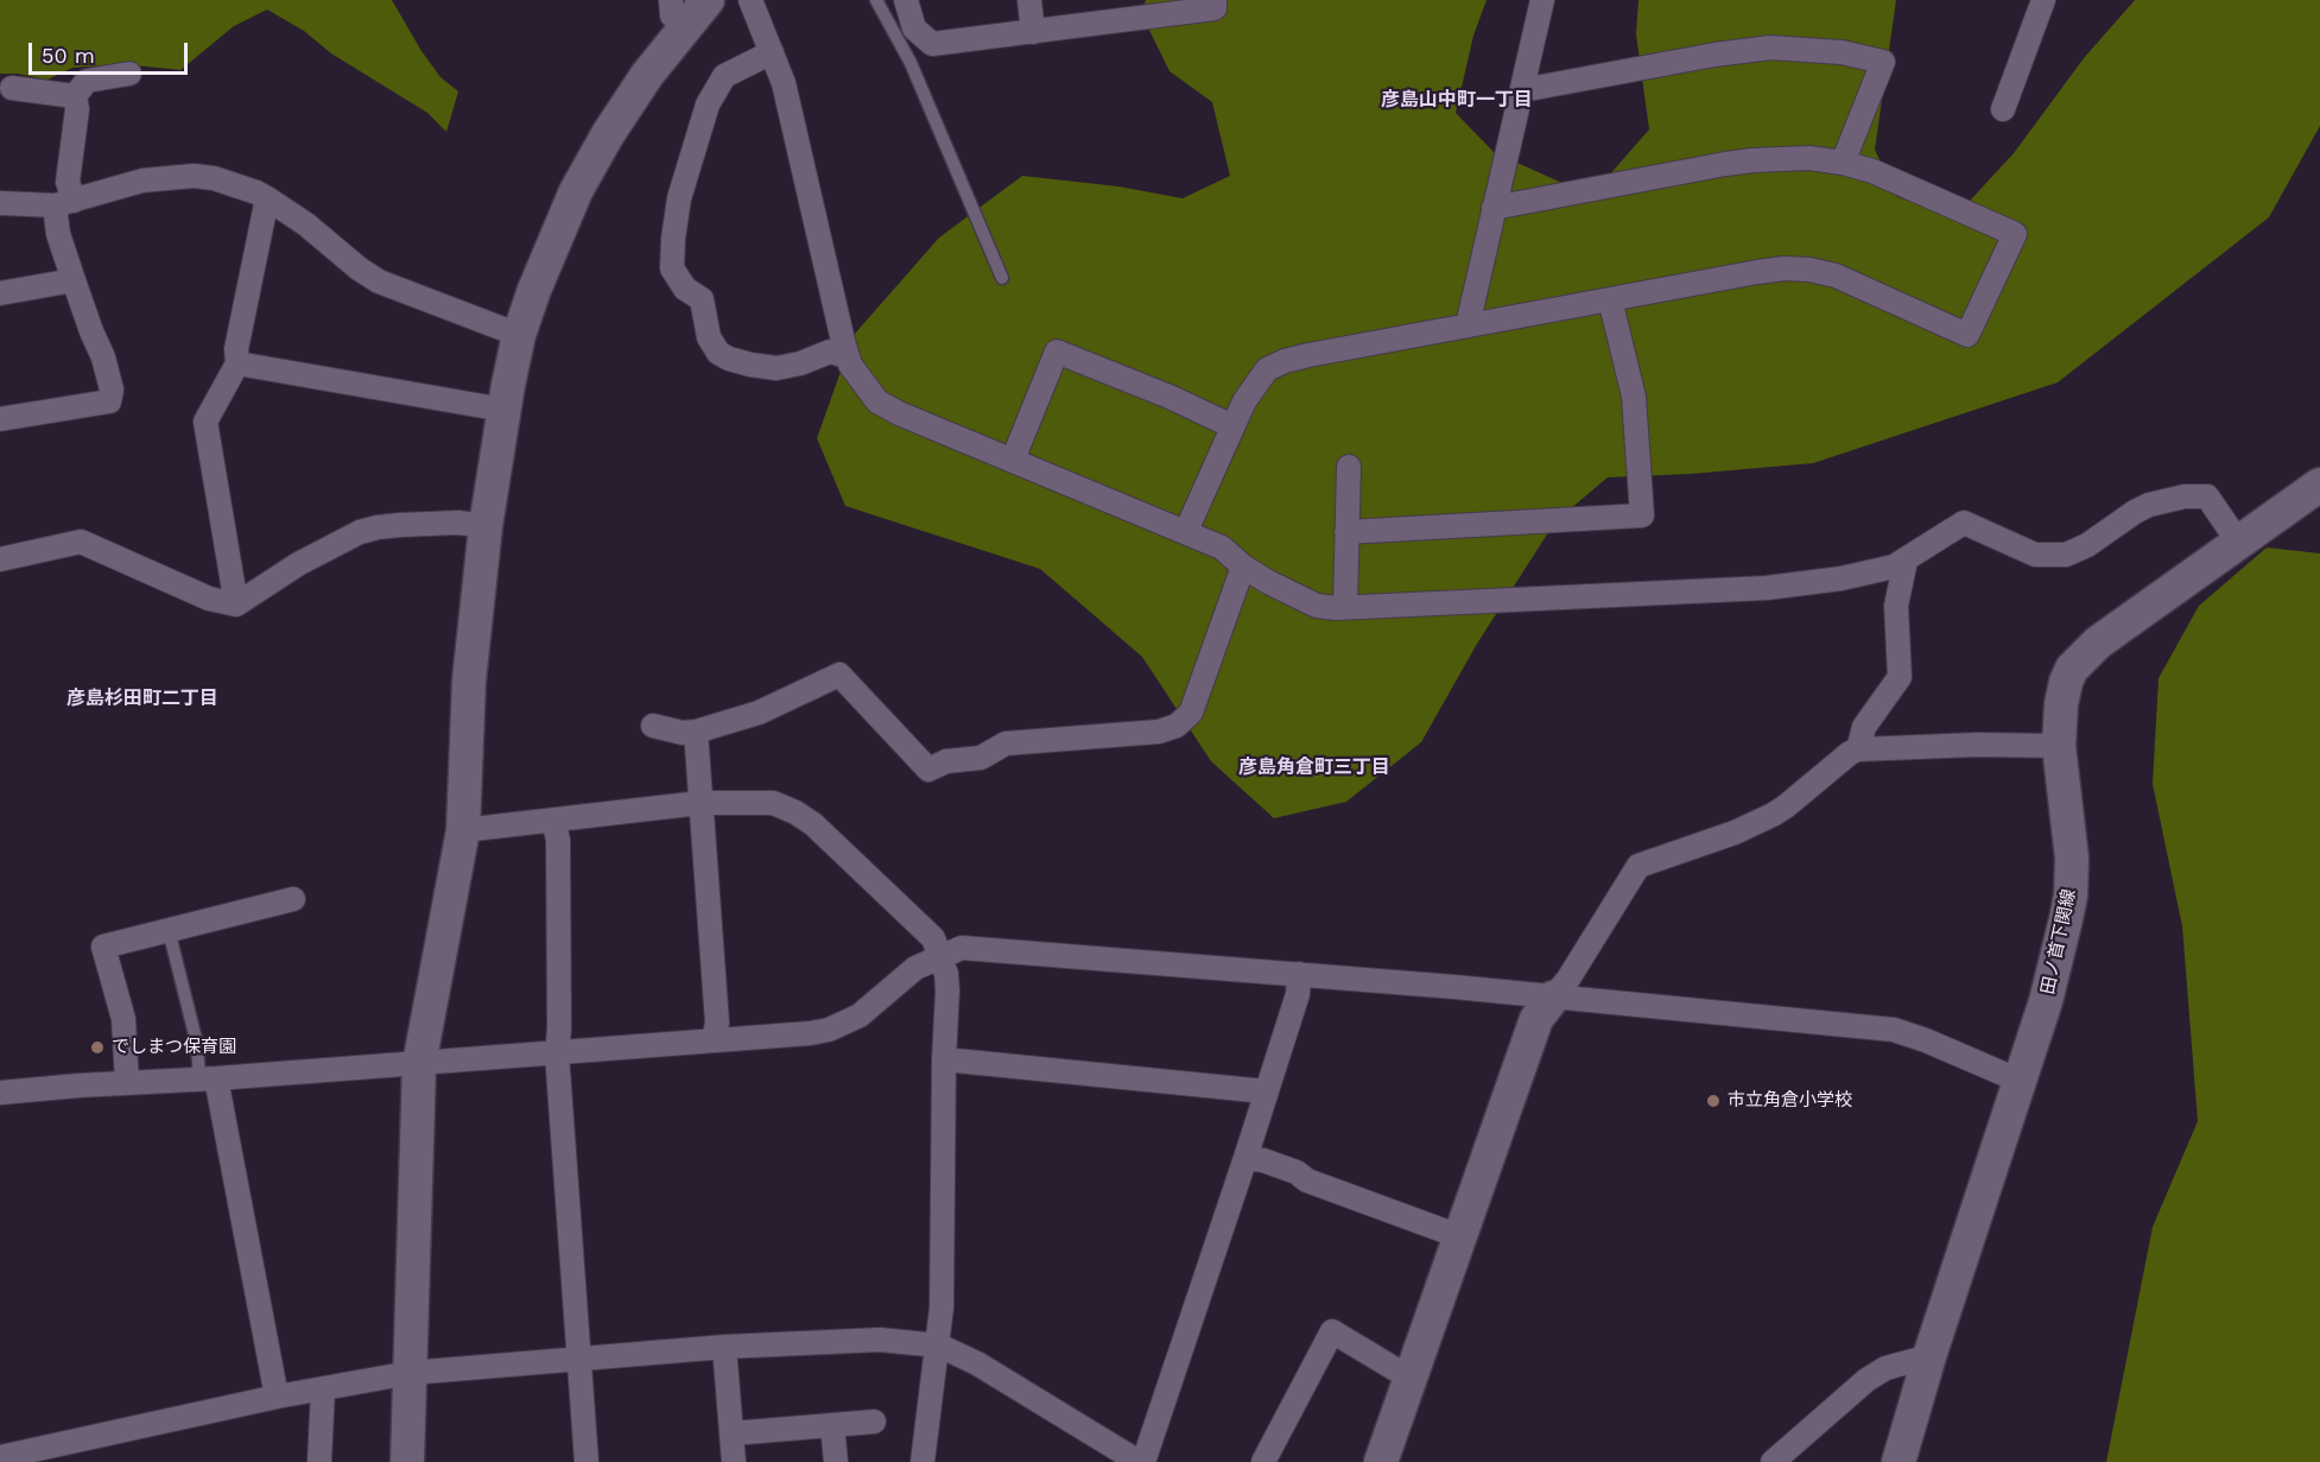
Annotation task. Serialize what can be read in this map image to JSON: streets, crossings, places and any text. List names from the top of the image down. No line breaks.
{"streets":{"street":["田ノ首下関線"]},"districts":["彦島山中町一丁目","彦島杉田町二丁目","彦島角倉町三丁目"],"places":["でしまつ保育園","市立角倉小学校"],"scale_bar":"50 m"}
